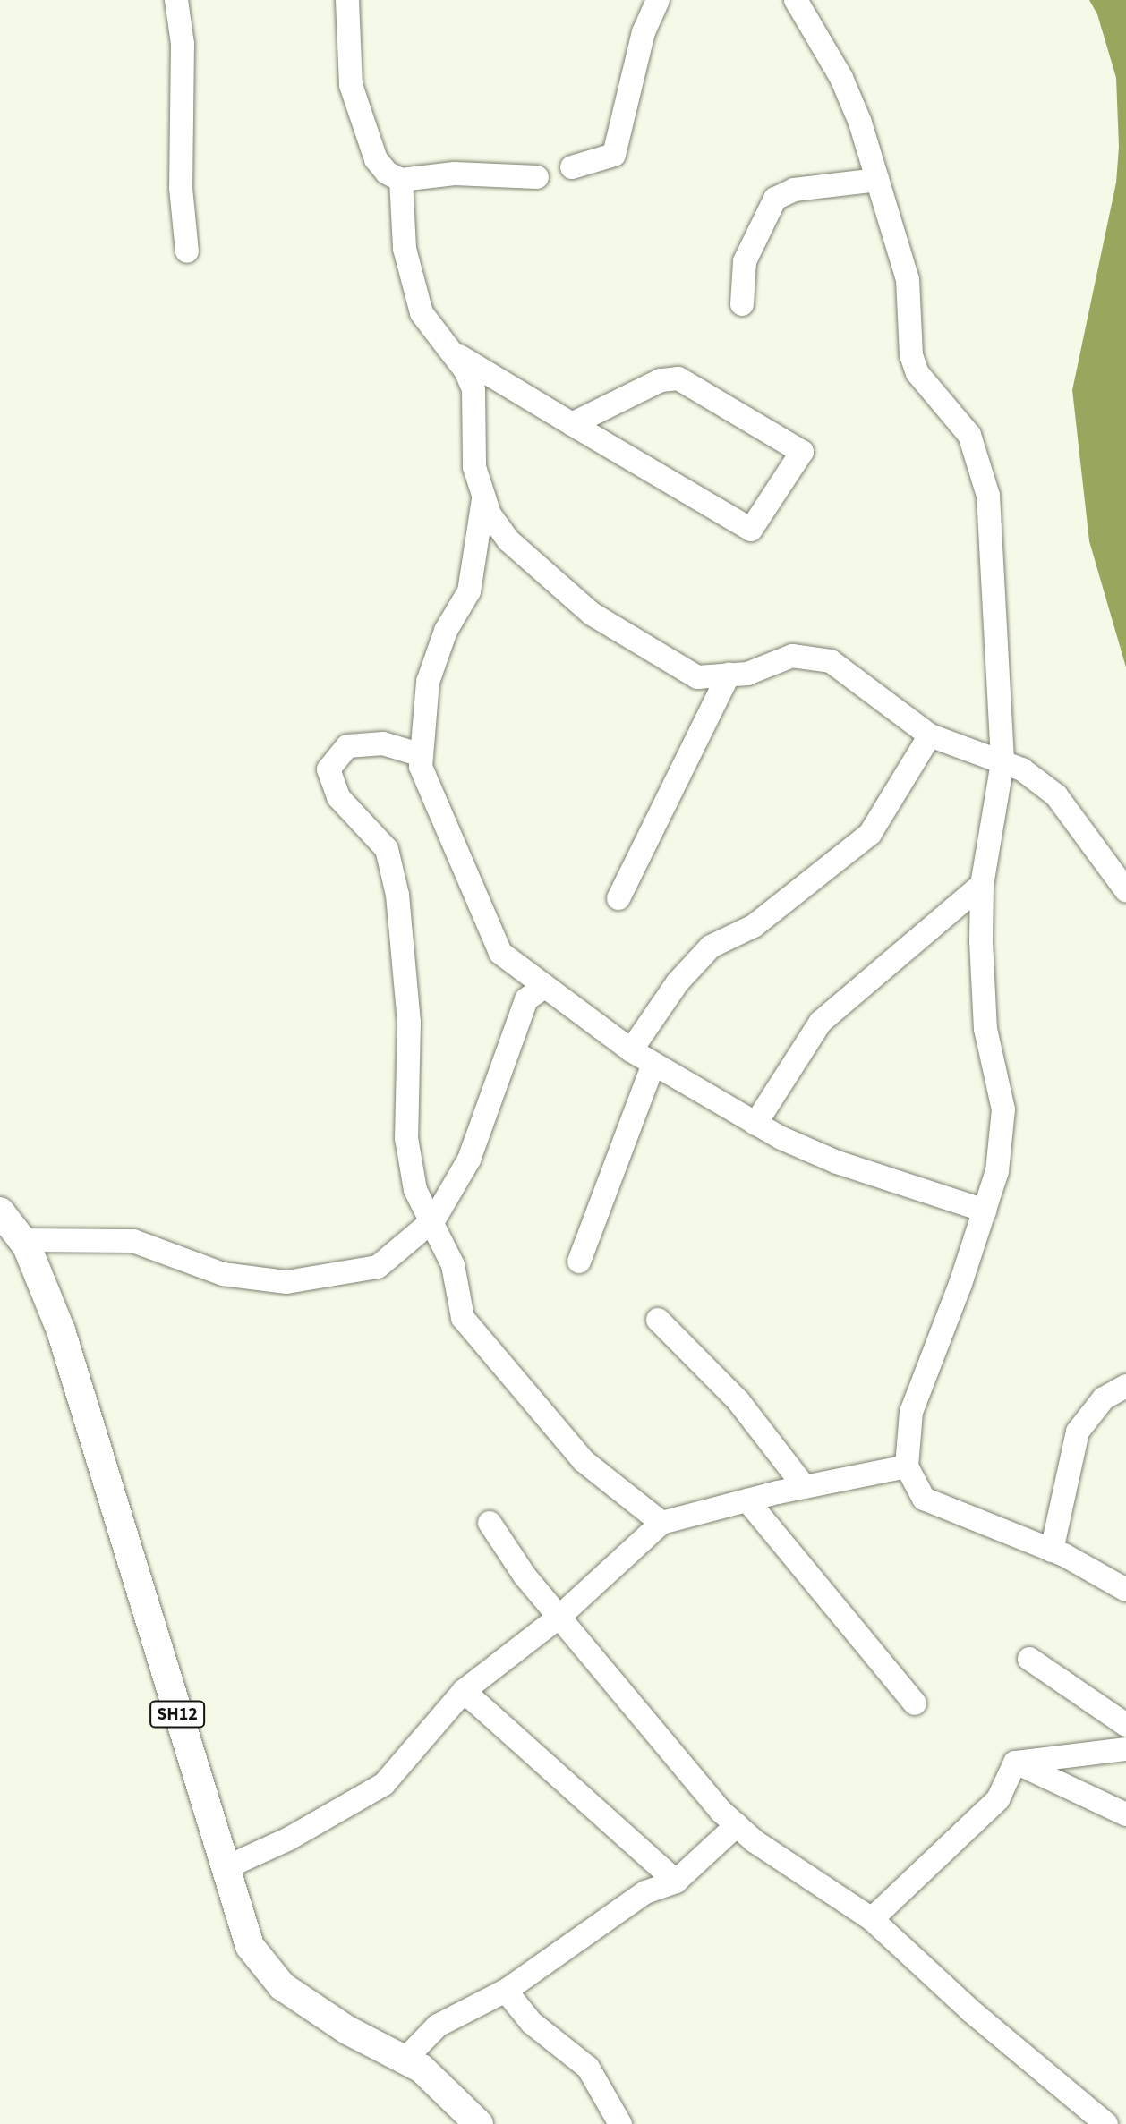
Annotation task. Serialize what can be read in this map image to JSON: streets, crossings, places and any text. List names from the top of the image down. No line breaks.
{"streets":{"main road":["SH12"]}}
